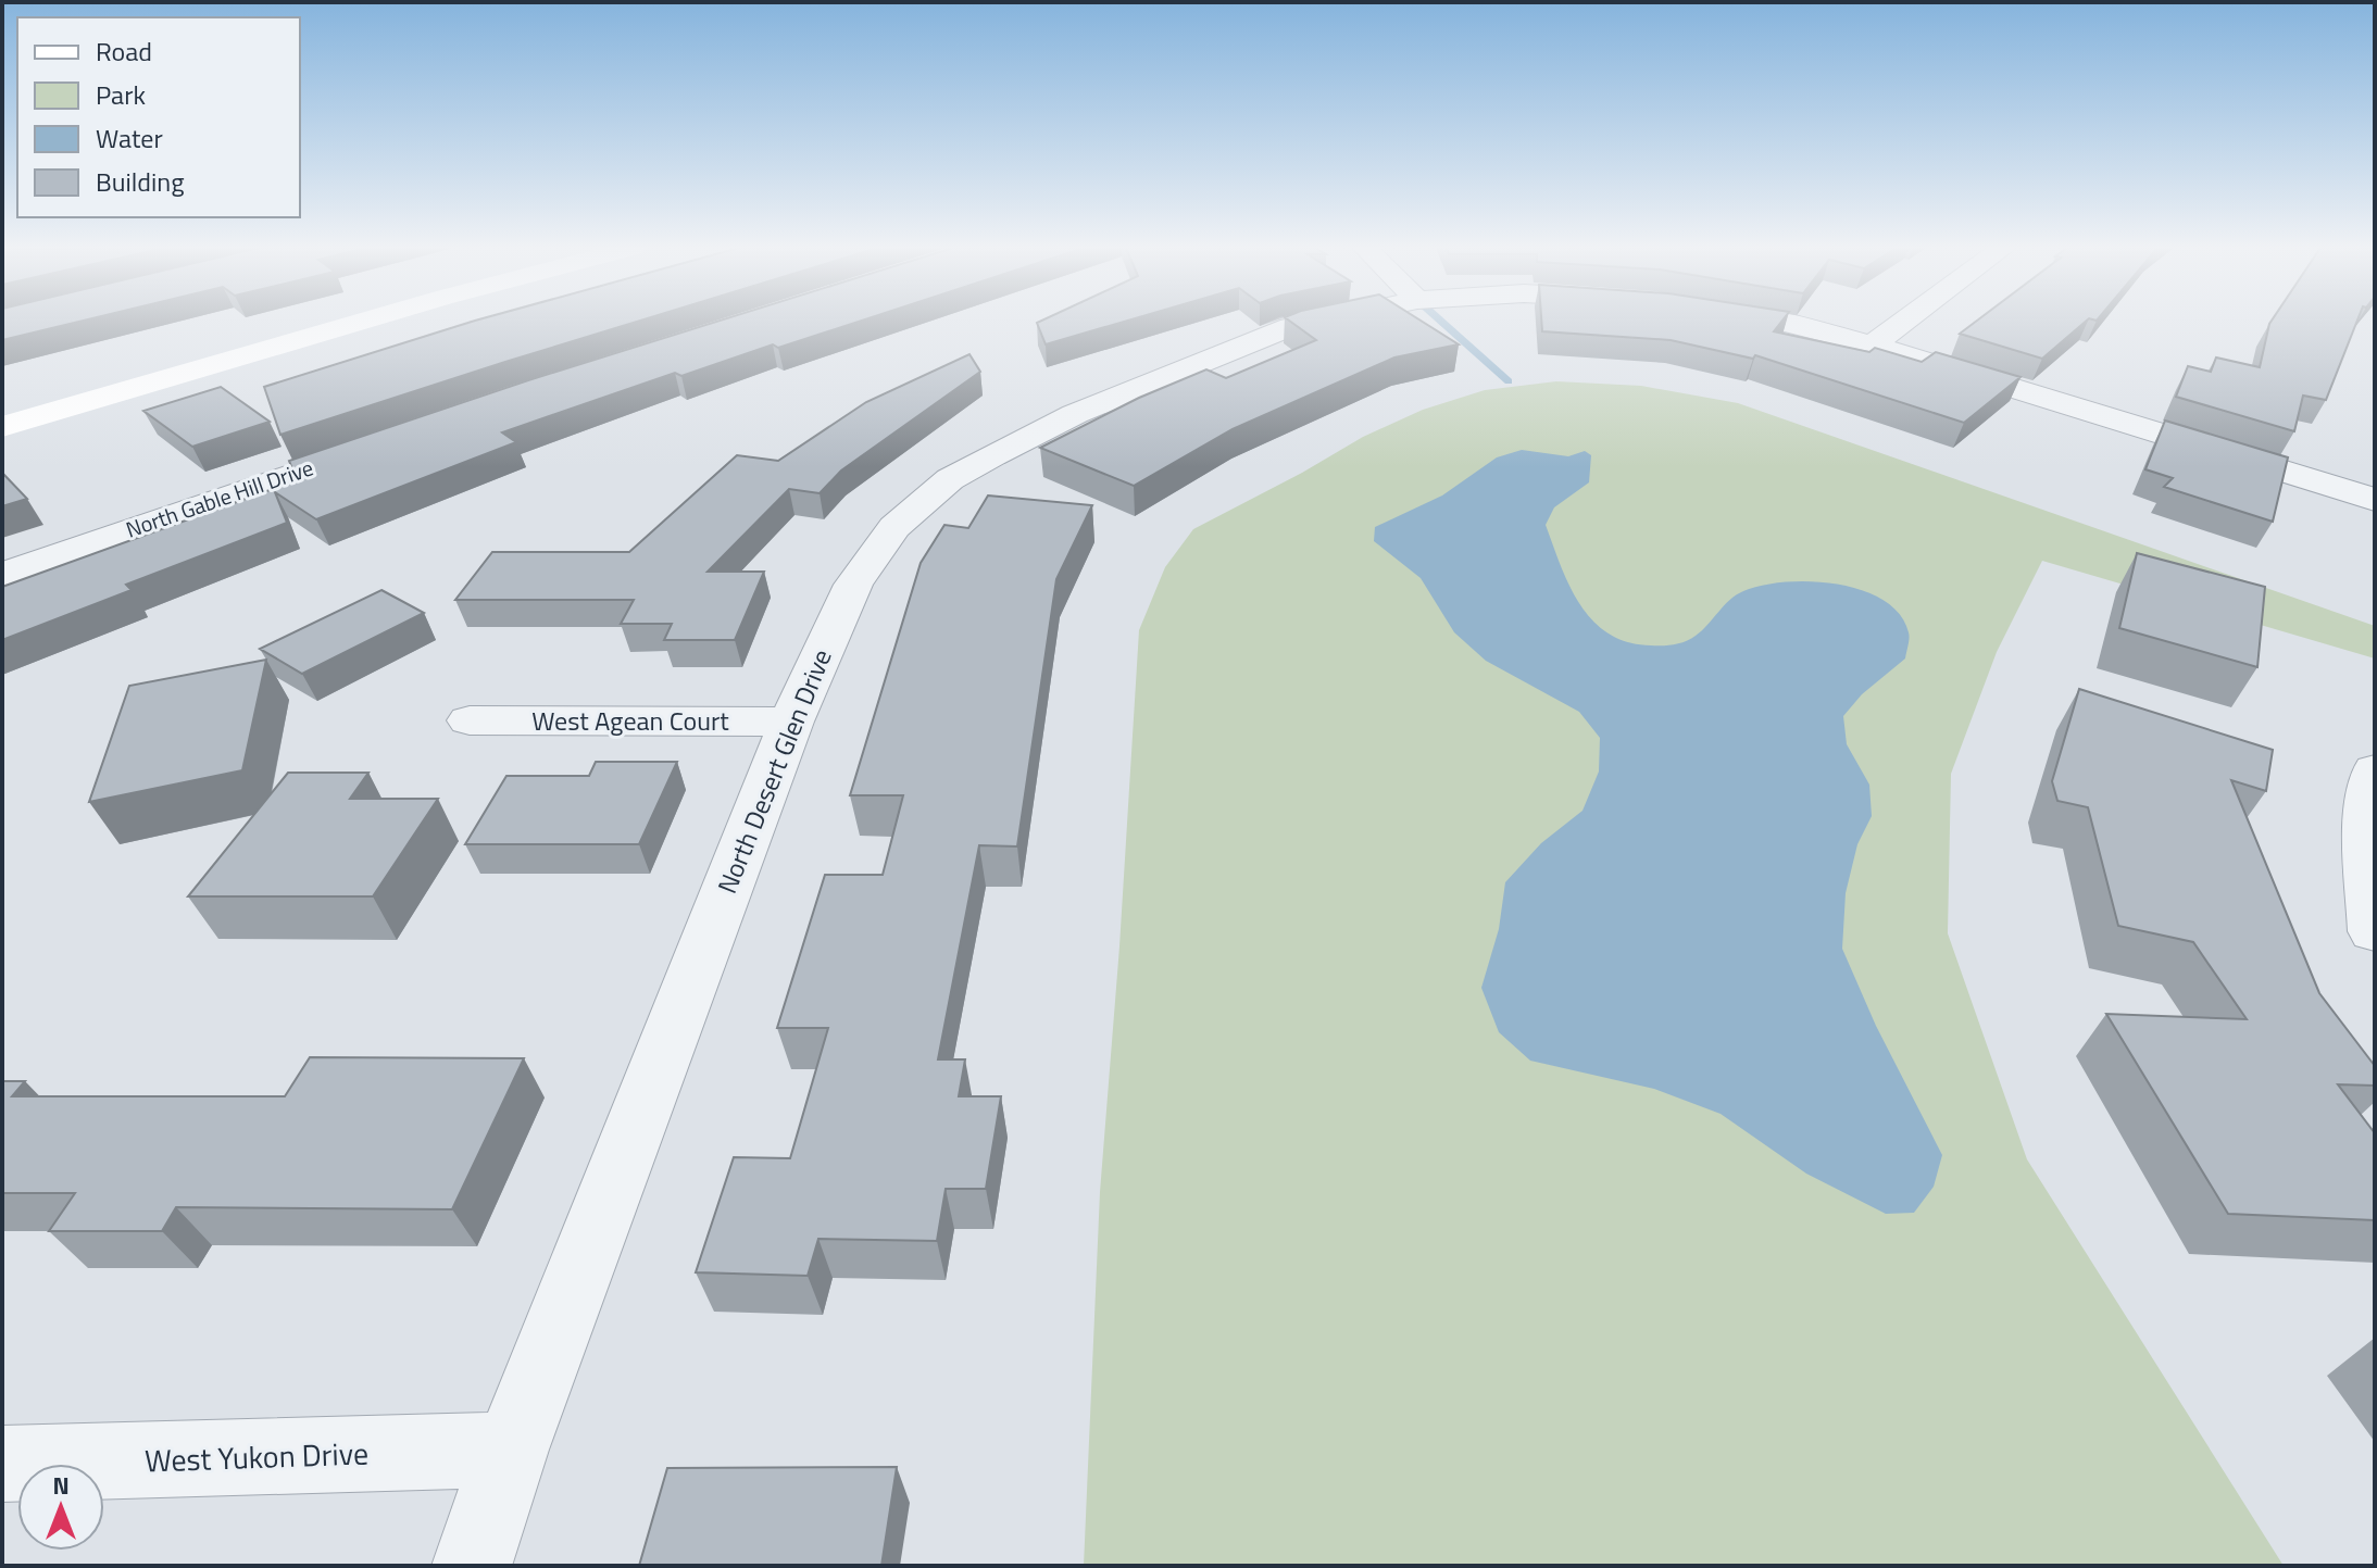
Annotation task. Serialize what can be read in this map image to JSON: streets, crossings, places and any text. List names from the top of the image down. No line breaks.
{"streets":{"street":["North Gable Hill Drive","West Agean Court","North Desert Glen Drive","West Yukon Drive"]},"crossings":[["West Agean Court","North Desert Glen Drive"],["North Desert Glen Drive","West Yukon Drive"]],"legend":["Road","Park","Water","Building"],"north":"top"}
